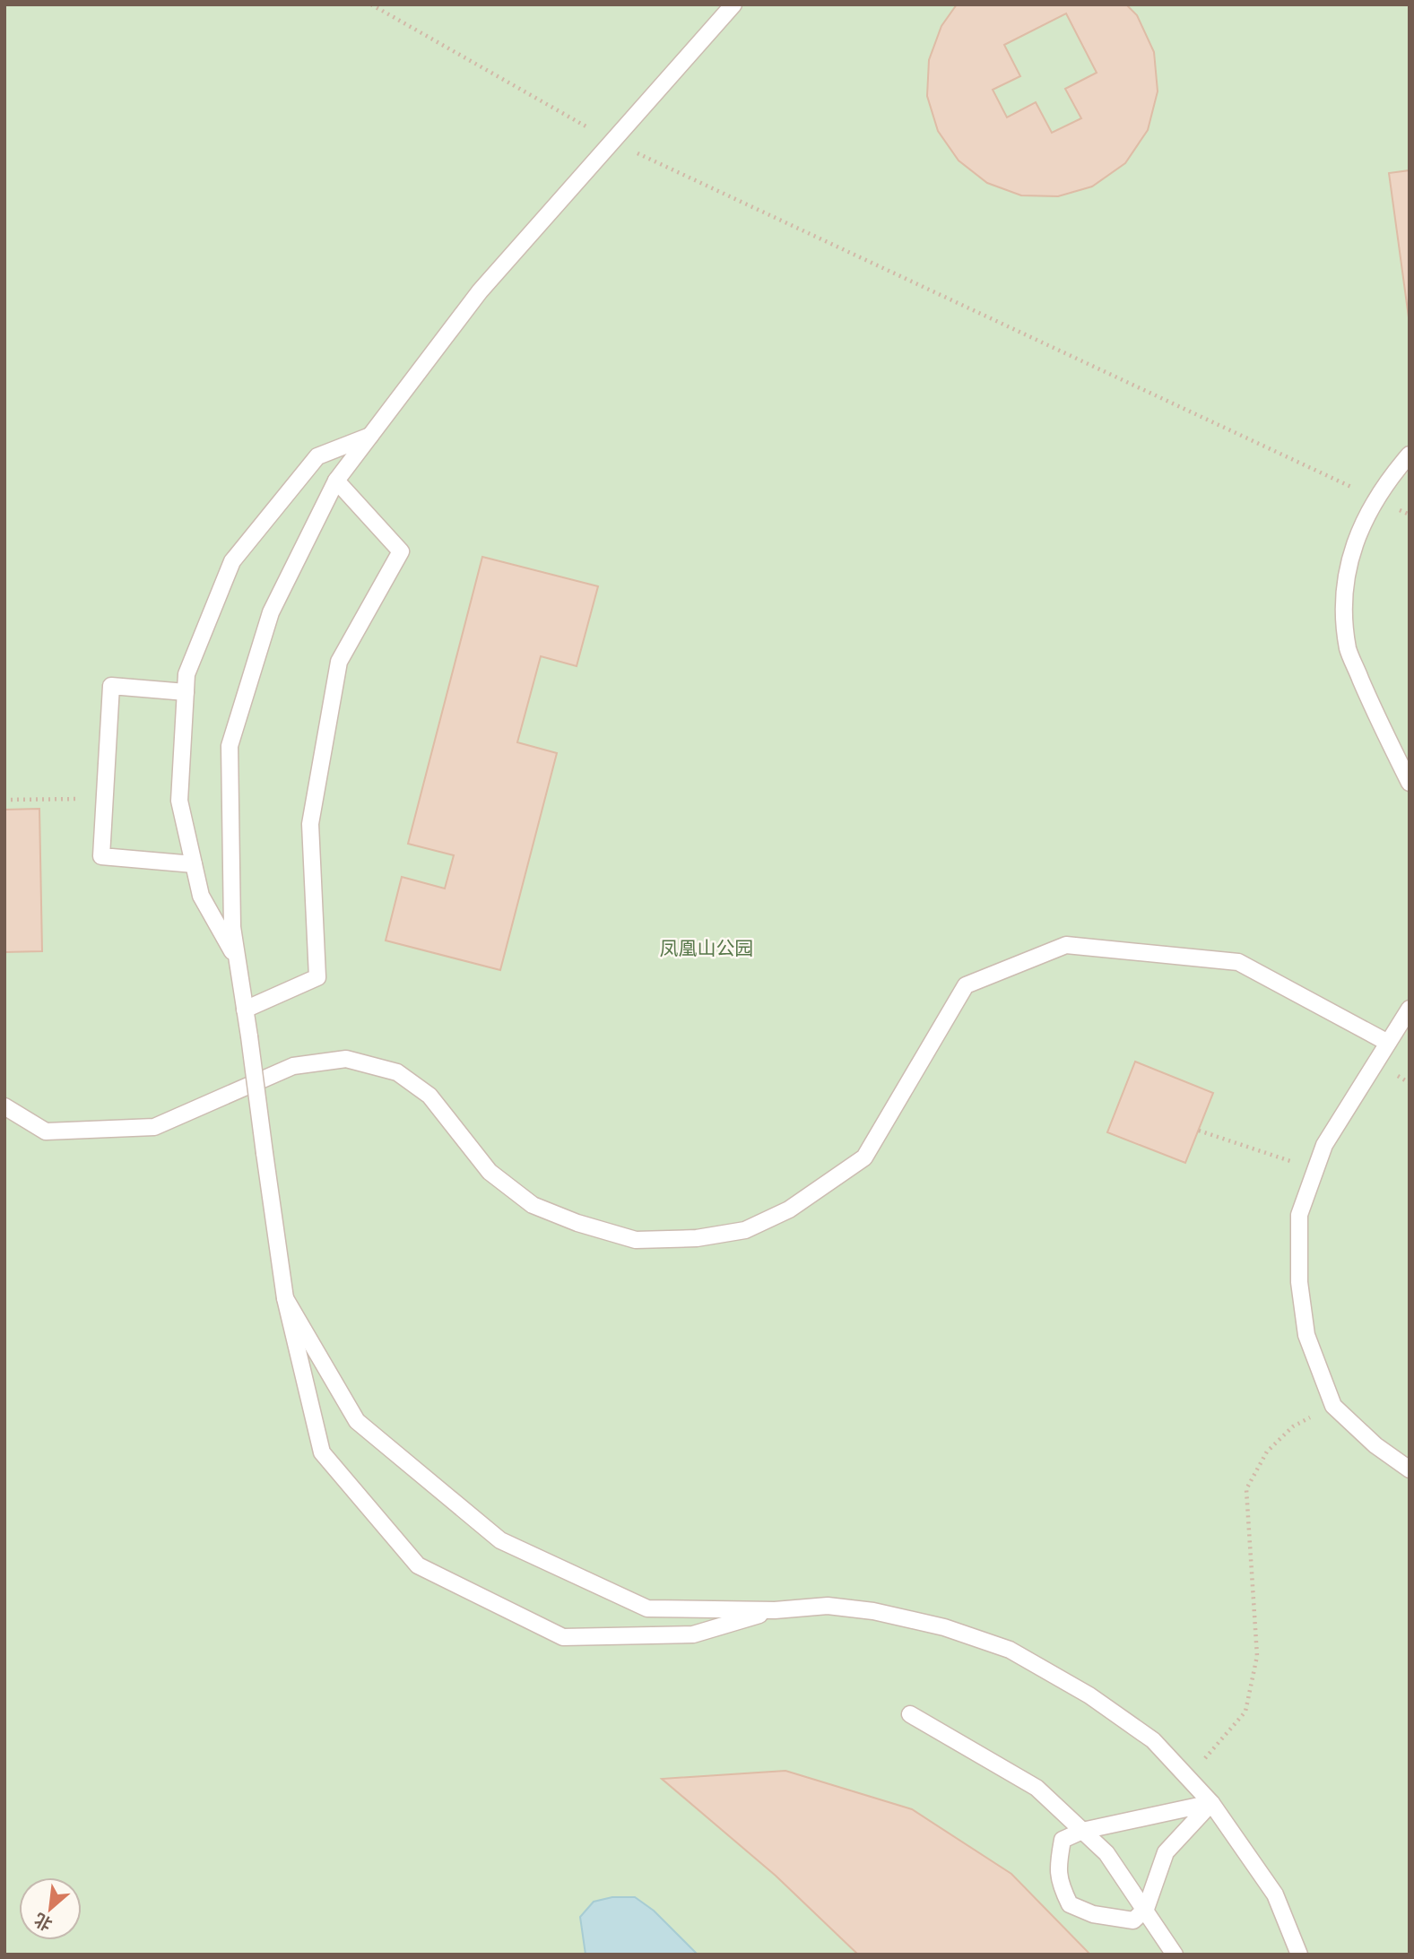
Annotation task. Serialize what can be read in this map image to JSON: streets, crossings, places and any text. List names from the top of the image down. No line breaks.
{"parks":["凤凰山公园"],"north":"bottom left"}
